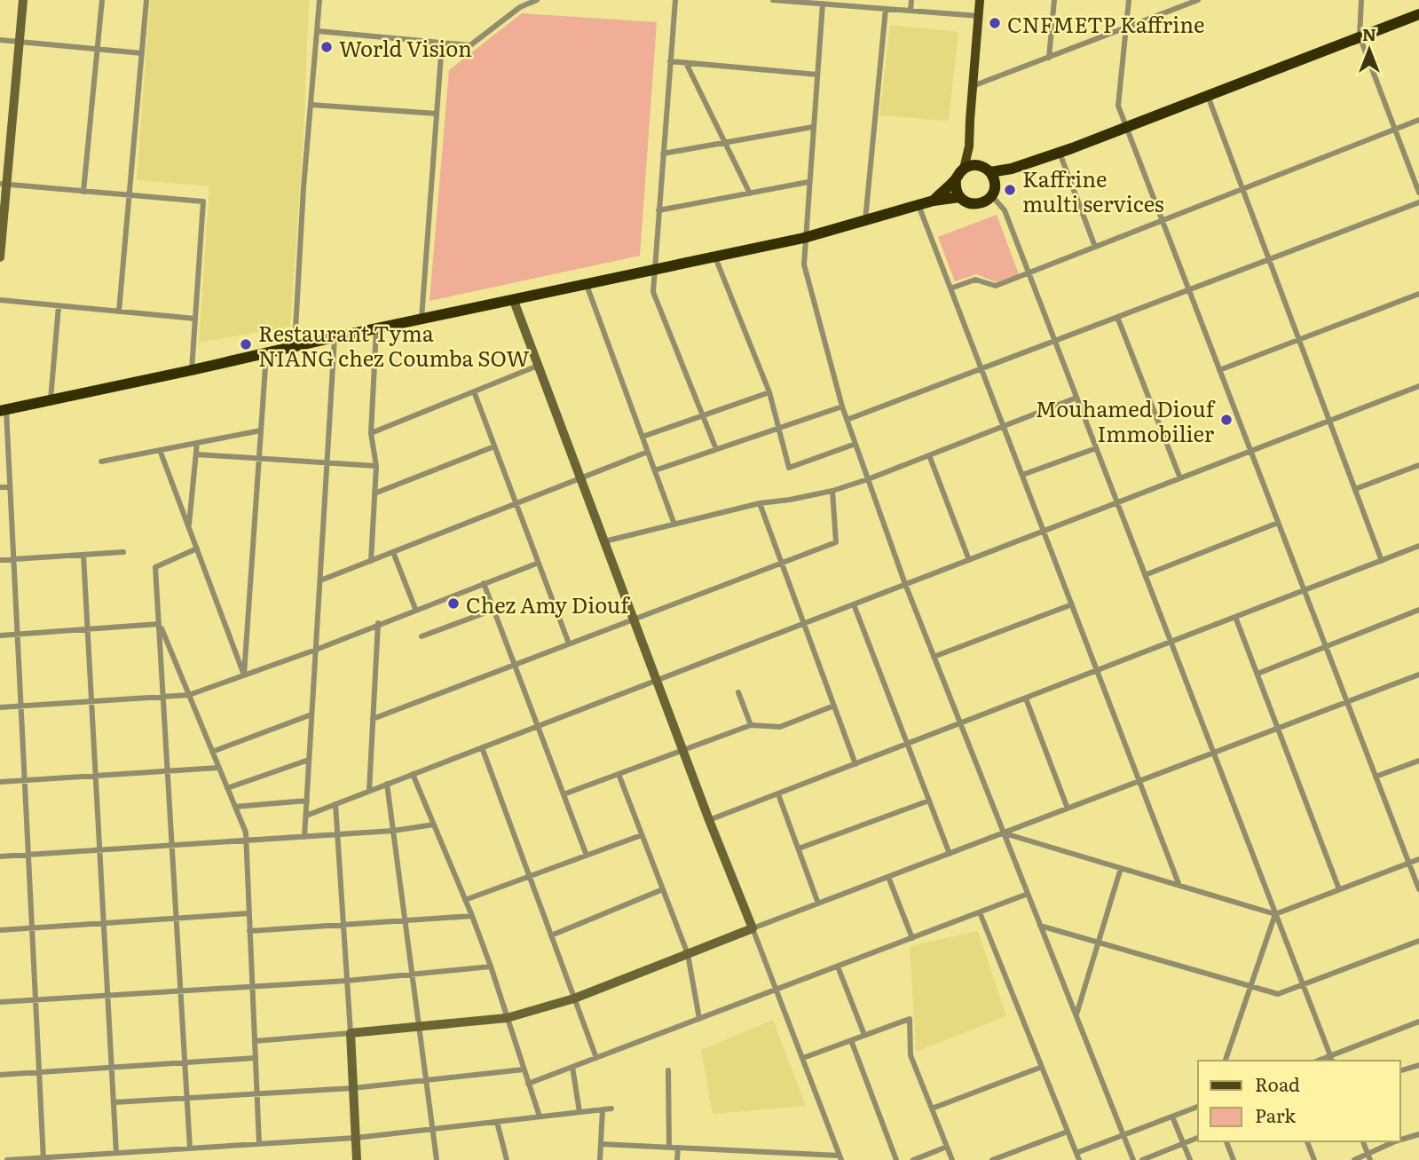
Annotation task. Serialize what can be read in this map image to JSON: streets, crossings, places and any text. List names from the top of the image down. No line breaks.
{"places":["CNFMETP Kaffrine","World Vision","Kaffrine multi services","Restaurant Tyma NIANG chez Coumba SOW","Mouhamed Diouf Immobilier","Chez Amy Diouf"],"legend":["Road","Park"],"north":"top"}
